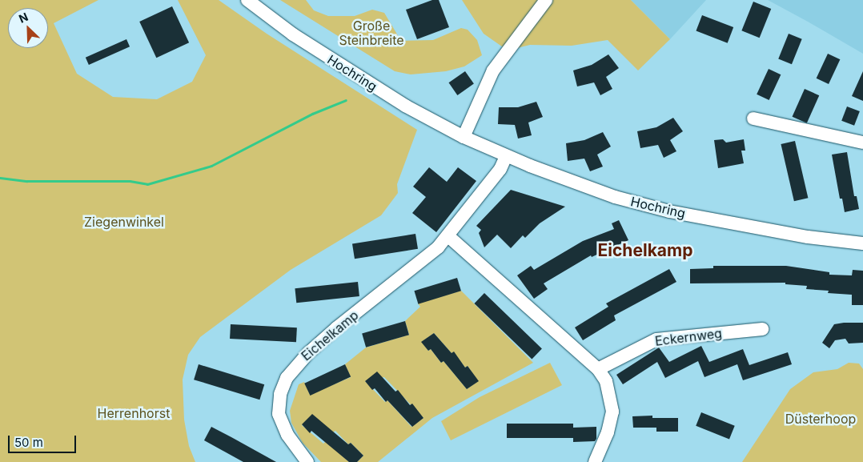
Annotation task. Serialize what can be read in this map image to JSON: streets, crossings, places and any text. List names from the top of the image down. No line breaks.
{"streets":{"street":["Hochring","Eichelkamp","Eckernweg"]},"crossings":[["Hochring","Eichelkamp"]],"districts":["Eichelkamp"],"parks":["Große Steinbreite","Ziegenwinkel","Herrenhorst","Düsterhoop"],"scale_bar":"50 m","north":"top left"}
